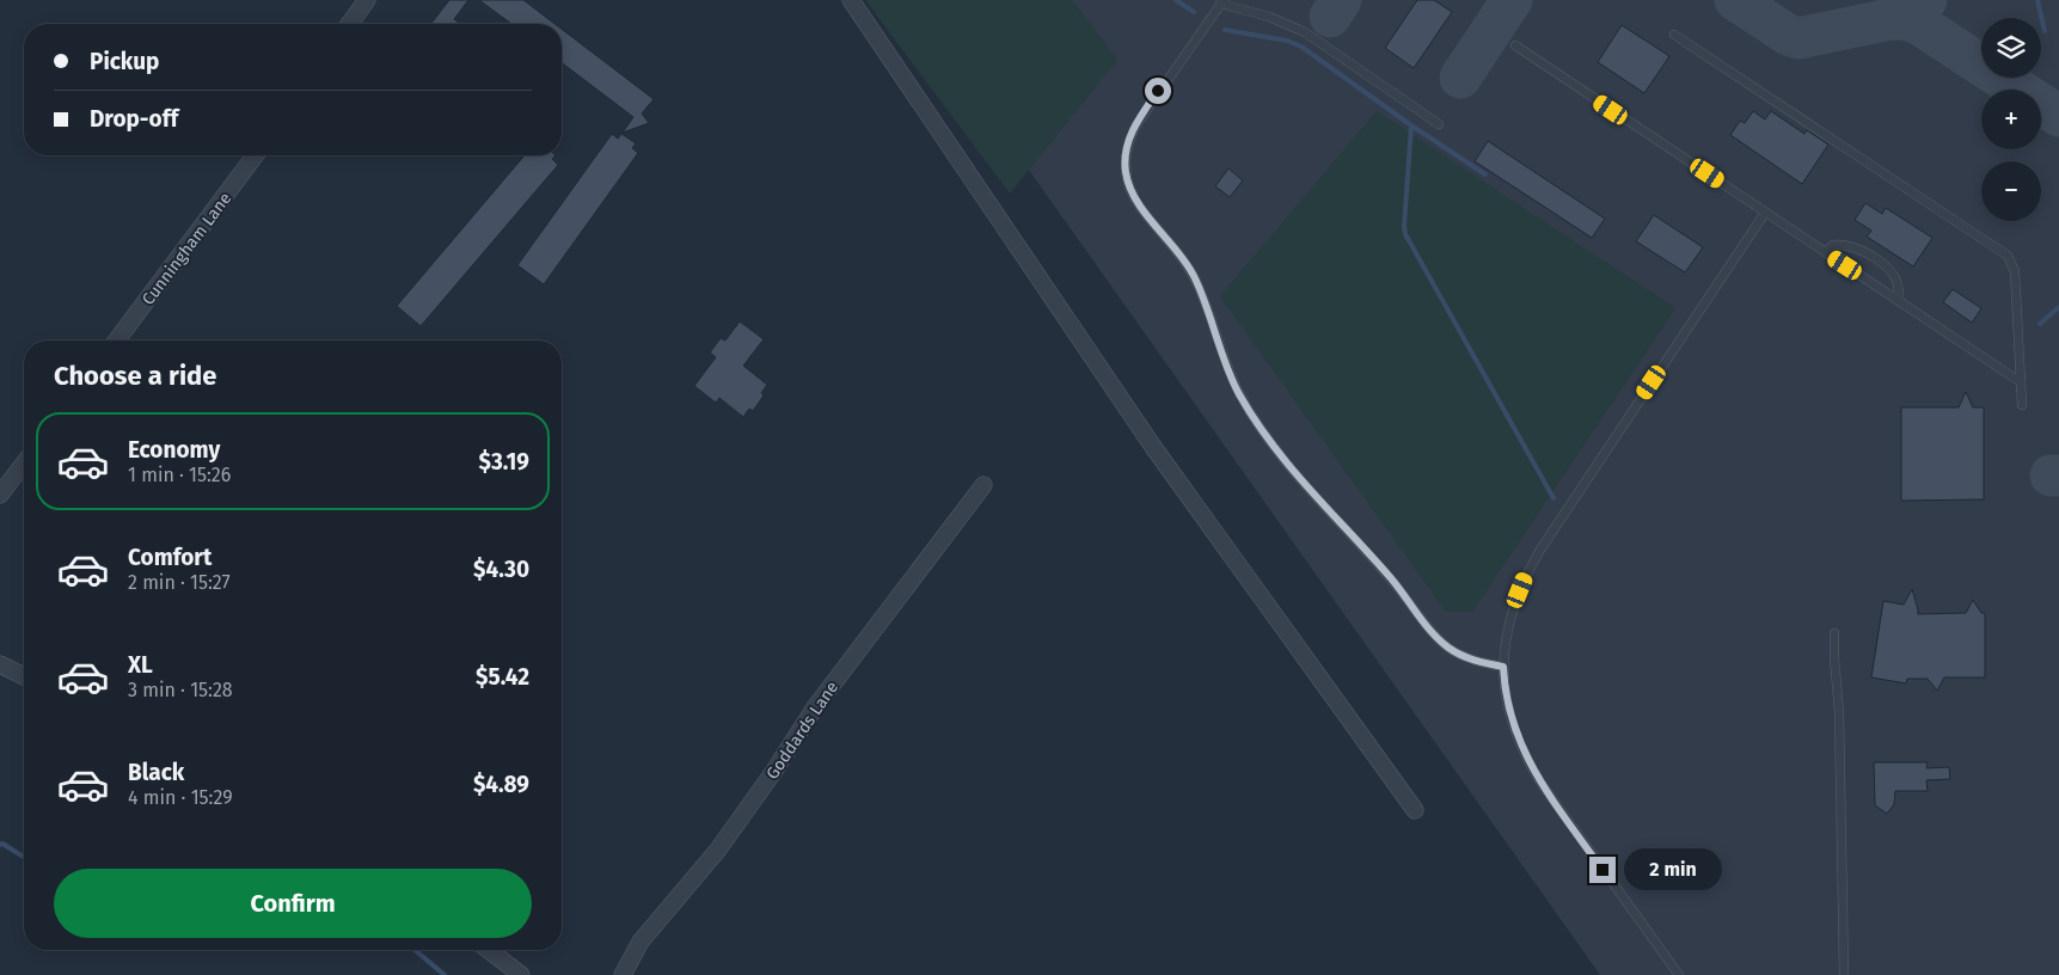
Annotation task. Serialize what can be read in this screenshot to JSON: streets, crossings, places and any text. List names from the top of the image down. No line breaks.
{"streets":{"street":["Cunningham Lane","Goddards Lane"]},"page":{"map_buttons":["+","−"],"banner":["Pickup","Drop-off"],"heading":"Choose a ride","list":[{"name":"Economy","note":"1 min · 15:26","value":"$3.19"},{"name":"Comfort","note":"2 min · 15:27","value":"$4.30"},{"name":"XL","note":"3 min · 15:28","value":"$5.42"},{"name":"Black","note":"4 min · 15:29","value":"$4.89"}],"bubble":"2 min","buttons":"Confirm"}}
